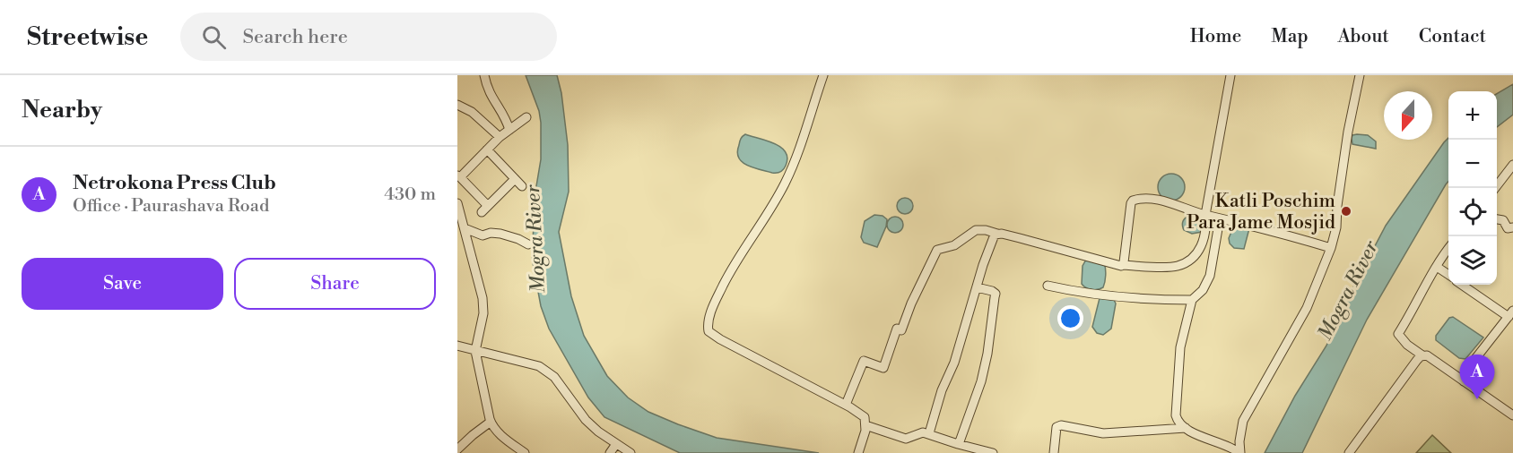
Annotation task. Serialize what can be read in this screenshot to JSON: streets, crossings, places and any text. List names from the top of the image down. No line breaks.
{"water":["Mogra River"],"places":["Katli Poschim Para Jame Mosjid"],"north":"bottom","page":{"header":"Streetwise","search":"Search here","nav":["Home","Map","About","Contact"],"heading":"Nearby","map_buttons":["+","−"],"list":[{"mark":"A","name":"Netrokona Press Club","note":"Office · Paurashava Road","value":"430 m"}],"buttons":["Save","Share"],"pins":"A"}}
